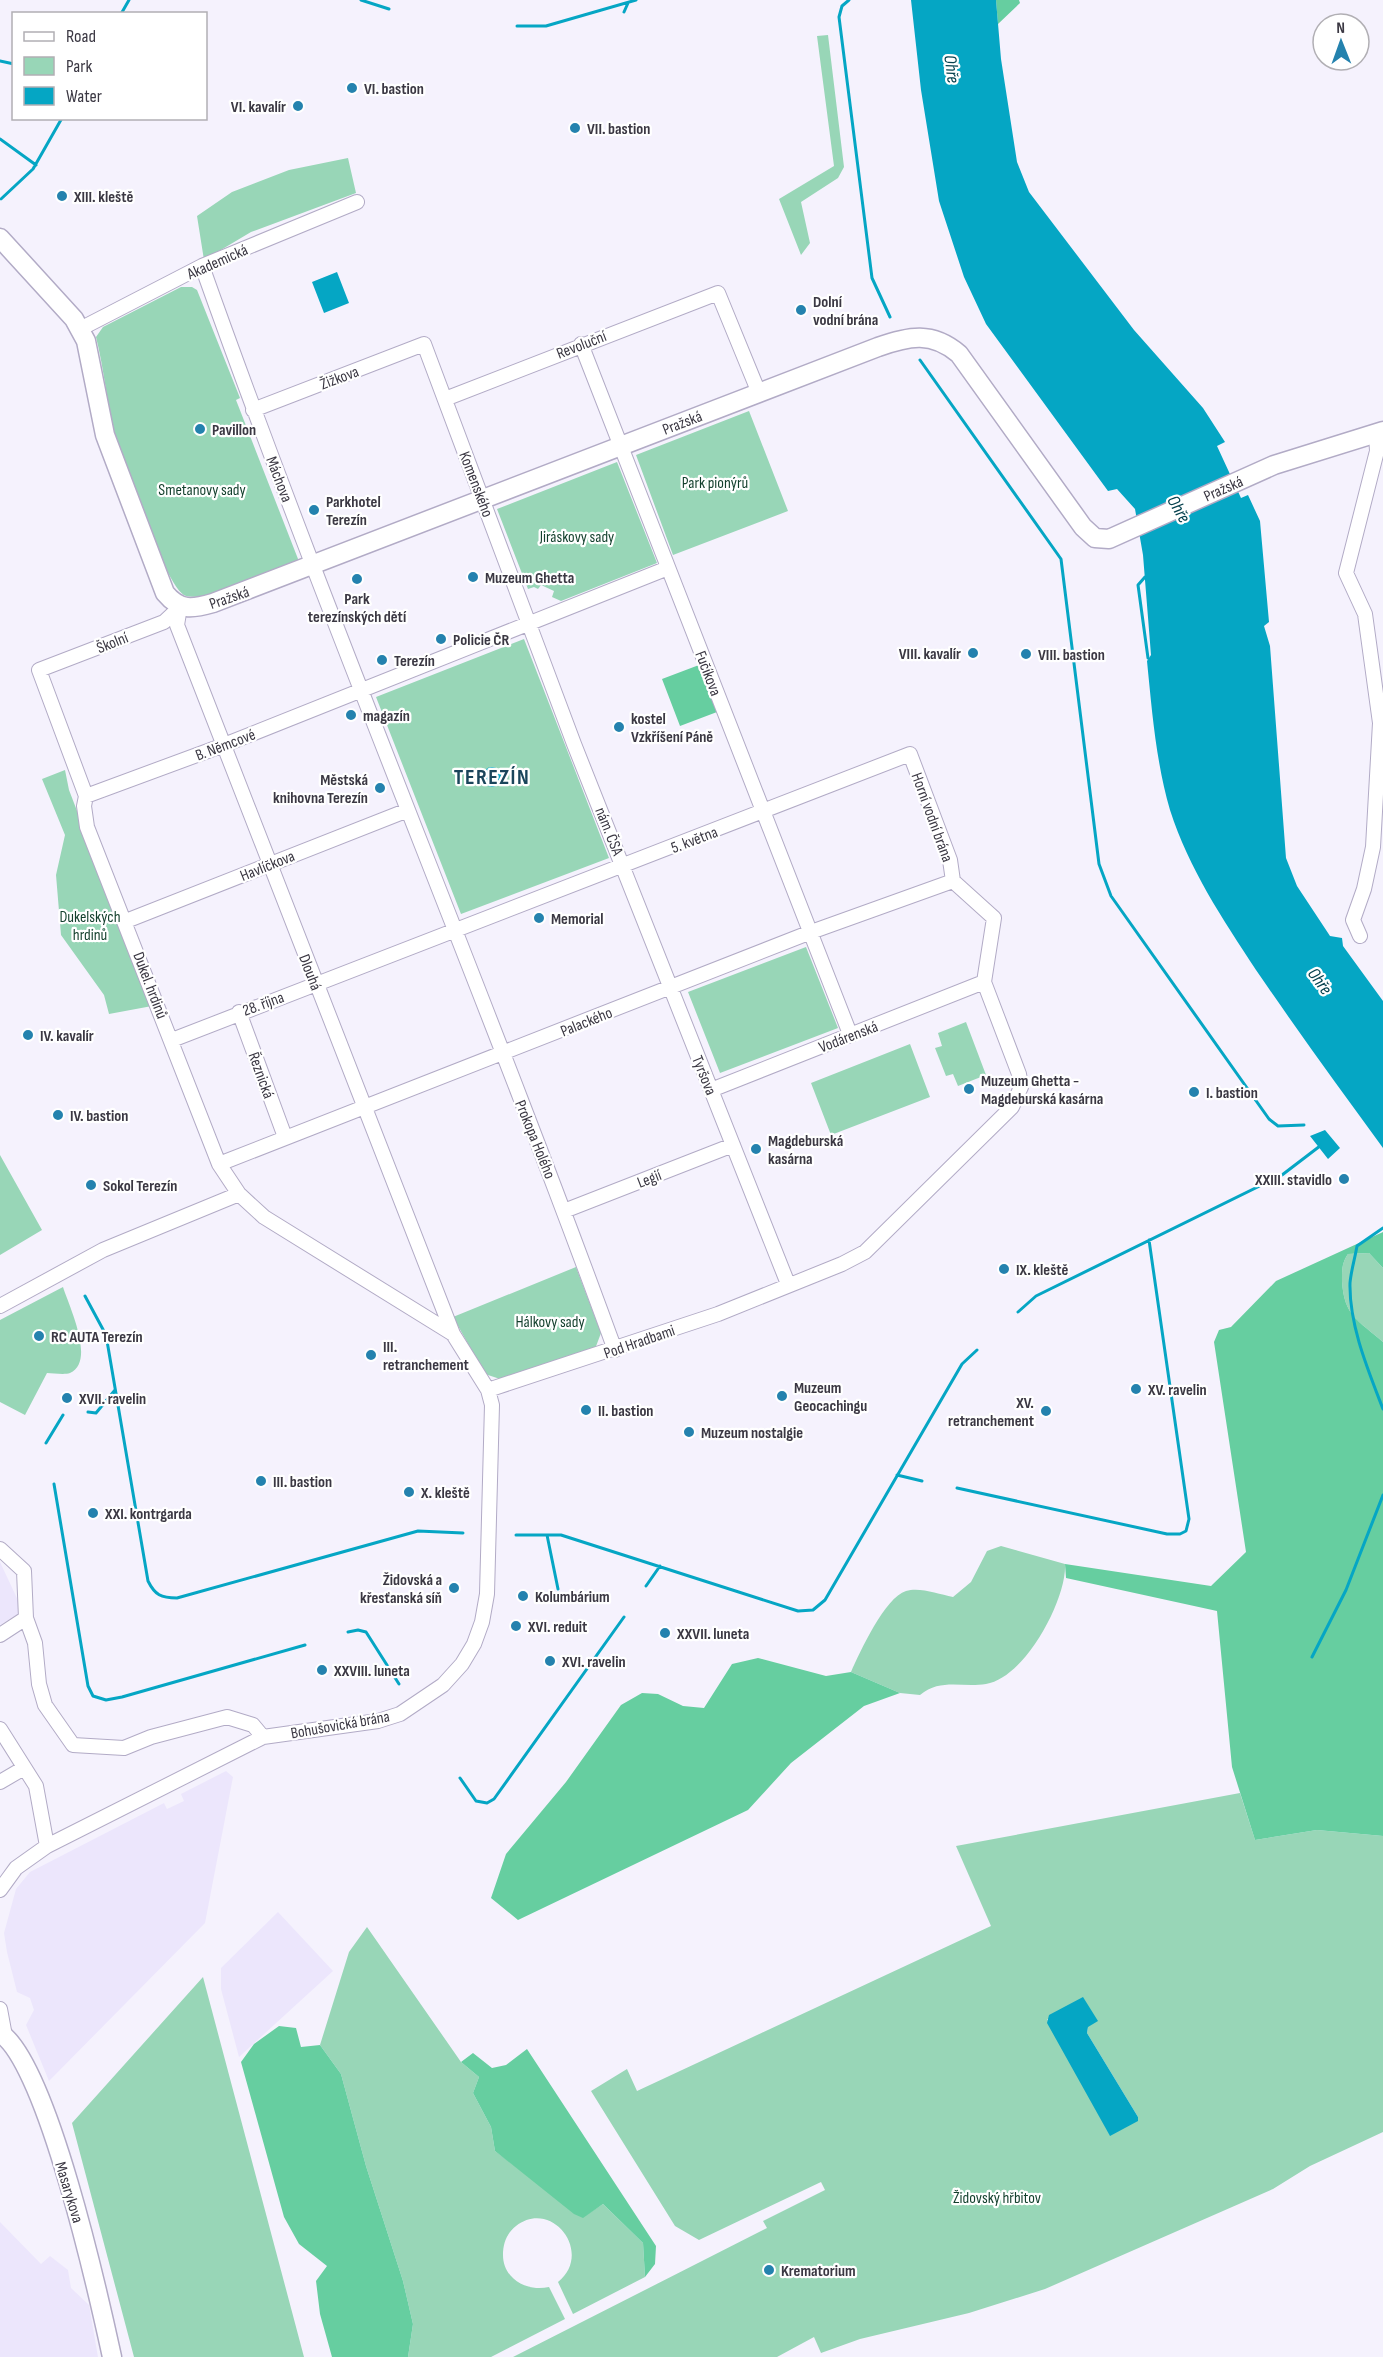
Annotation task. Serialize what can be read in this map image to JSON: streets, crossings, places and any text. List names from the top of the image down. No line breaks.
{"streets":{"main road":["Pražská","Masarykova"],"street":["Akademická","Revoluční","Žižkova","Máchova","Komenského","Školní","Fučíkova","B. Němcové","Horní vodní brána","nám. ČSA","5. května","Havlíčkova","Dlouhá","Dukel. hrdinů","28. října","Palackého","Vodárenská","Řeznická","Tyršova","Prokopa Holého","Legií","Pod Hradbami","Bohušovická brána"]},"crossings":[["Akademická","Máchova"],["Revoluční","Pražská"],["Revoluční","Komenského"],["Revoluční","Fučíkova"],["Žižkova","Máchova"],["Žižkova","Komenského"],["Pražská","Máchova"],["Pražská","Komenského"],["Pražská","Školní"],["Pražská","Fučíkova"],["Pražská","Dlouhá"],["Máchova","B. Němcové"],["Komenského","nám. ČSA"],["Školní","Dlouhá"],["Školní","Dukel. hrdinů"],["Fučíkova","Horní vodní brána"],["Fučíkova","5. května"],["Fučíkova","Palackého"],["Fučíkova","Vodárenská"],["B. Němcové","Dlouhá"],["B. Němcové","Dukel. hrdinů"],["Horní vodní brána","5. května"],["Horní vodní brána","Palackého"],["Horní vodní brána","Vodárenská"],["Horní vodní brána","Pod Hradbami"],["nám. ČSA","5. května"],["nám. ČSA","28. října"],["nám. ČSA","Tyršova"],["nám. ČSA","Prokopa Holého"],["5. května","Tyršova"],["Havlíčkova","Dlouhá"],["Havlíčkova","Dukel. hrdinů"],["Dlouhá","Dukel. hrdinů"],["Dlouhá","28. října"],["Dlouhá","Palackého"],["Dukel. hrdinů","28. října"],["Dukel. hrdinů","Palackého"],["28. října","Řeznická"],["28. října","Prokopa Holého"],["Palackého","Řeznická"],["Palackého","Tyršova"],["Palackého","Prokopa Holého"],["Vodárenská","Tyršova"],["Vodárenská","Pod Hradbami"],["Tyršova","Legií"],["Tyršova","Pod Hradbami"],["Prokopa Holého","Legií"],["Prokopa Holého","Pod Hradbami"],["Pod Hradbami","Bohušovická brána"]],"districts":["TEREZÍN"],"water":["Ohře"],"parks":["Park pionýrů","Smetanovy sady","Jiráskovy sady","Dukelských hrdinů","Hálkovy sady","Židovský hřbitov"],"places":["VI. bastion","VI. kavalír","VII. bastion","XIII. kleště","Dolní vodní brána","Pavillon","Parkhotel Terezín","Muzeum Ghetta","Park terezínských dětí","Policie ČR","VIII. kavalír","VIII. bastion","Terezín","magazín","kostel Vzkříšení Páně","Městská knihovna Terezín","Memorial","IV. kavalír","Muzeum Ghetta - Magdeburská kasárna","I. bastion","IV. bastion","Magdeburská kasárna","XXIII. stavidlo","Sokol Terezín","IX. kleště","RC AUTA Terezín","III. retranchement","XV. ravelin","Muzeum Geocachingu","XVII. ravelin","II. bastion","XV. retranchement","Muzeum nostalgie","III. bastion","X. kleště","XXI. kontrgarda","Židovská a křesťanská síň","Kolumbárium","XVI. reduit","XXVII. luneta","XVI. ravelin","XXVIII. luneta","Krematorium"],"legend":["Road","Park","Water"],"north":"top"}
